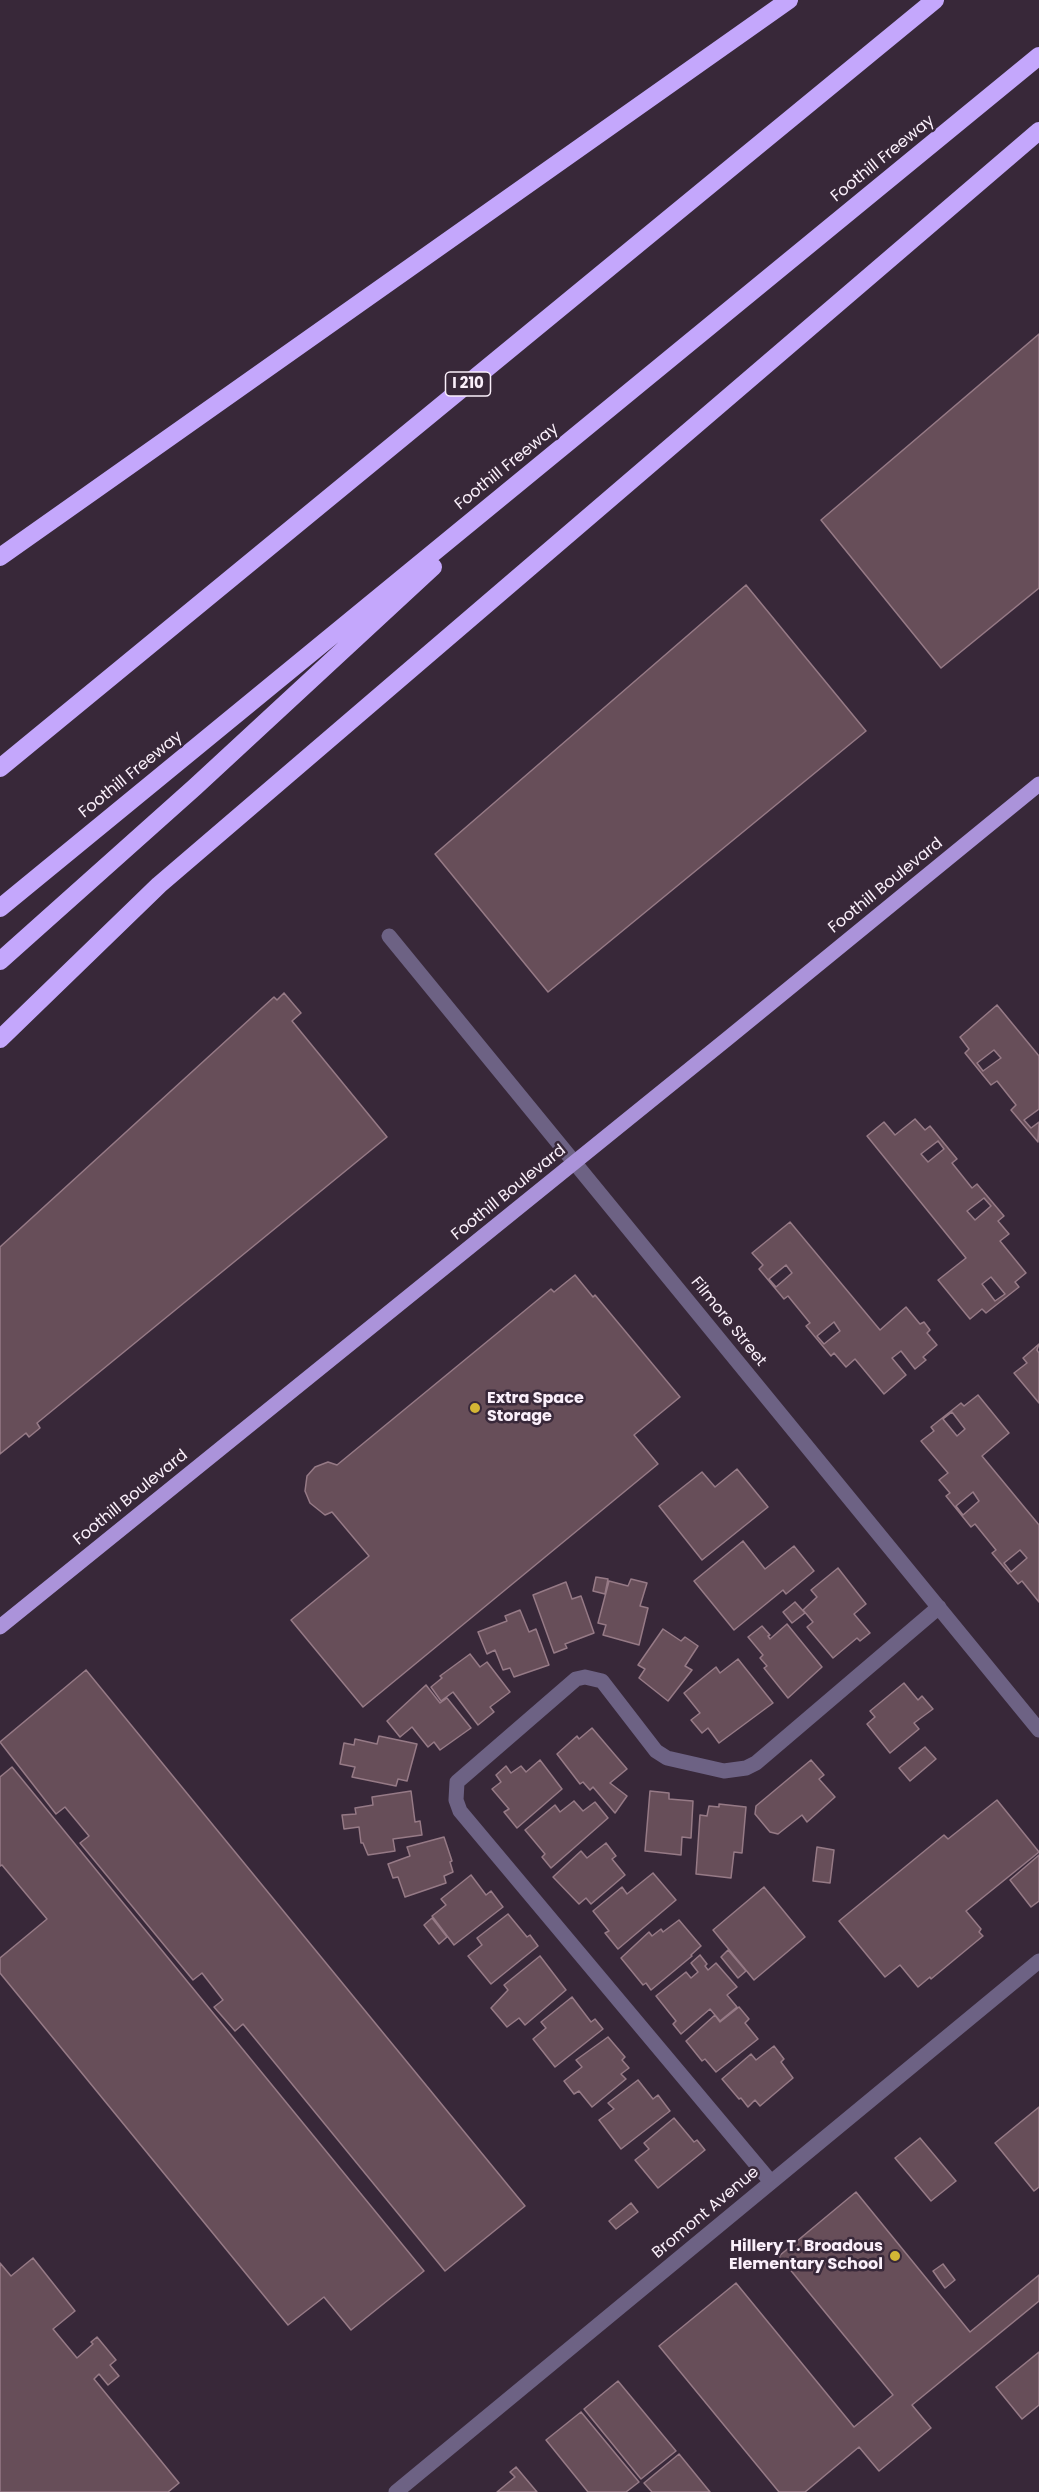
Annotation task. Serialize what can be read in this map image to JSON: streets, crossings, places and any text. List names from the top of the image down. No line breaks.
{"streets":{"highway":["Foothill Freeway","I 210"],"main road":["Foothill Boulevard"],"street":["Filmore Street","Bromont Avenue"]},"crossings":[["Foothill Boulevard","Filmore Street"]],"places":["Extra Space Storage","Hillery T. Broadous Elementary School"]}
